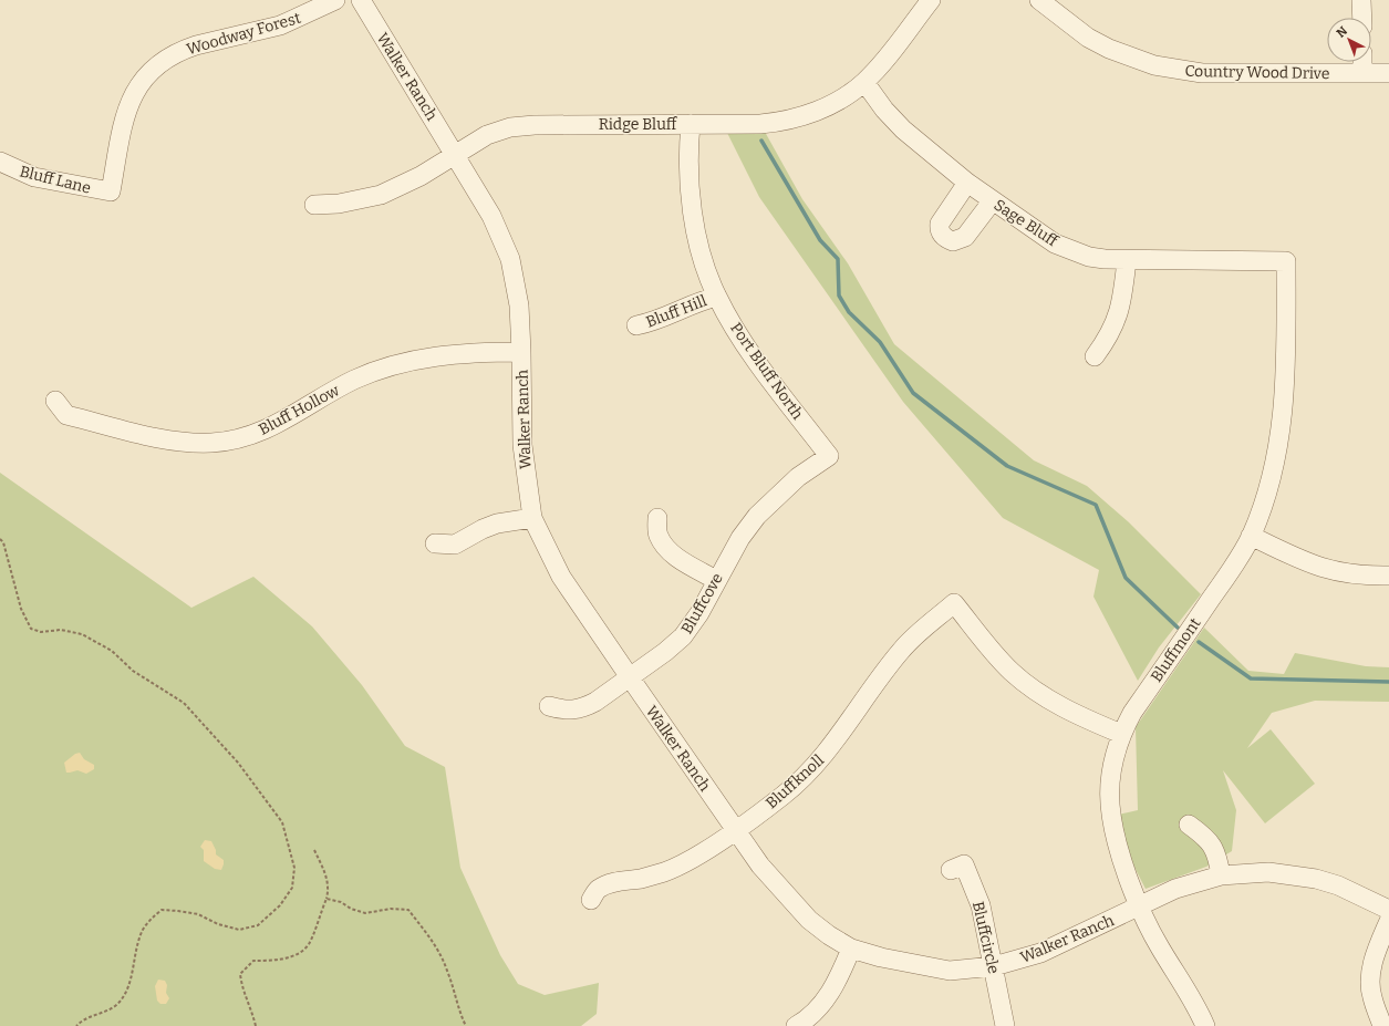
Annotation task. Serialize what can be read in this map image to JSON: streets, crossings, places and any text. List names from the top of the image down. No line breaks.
{"streets":{"street":["Woodway Forest","Country Wood Drive","Walker Ranch","Ridge Bluff","Bluff Lane","Sage Bluff","Bluff Hill","Port Bluff North","Bluff Hollow","Bluffcove","Bluffmont","Bluffknoll","Bluffcircle"]},"crossings":[["Woodway Forest","Bluff Lane"],["Walker Ranch","Ridge Bluff"],["Walker Ranch","Bluff Hollow"],["Walker Ranch","Bluffcove"],["Walker Ranch","Bluffmont"],["Walker Ranch","Bluffknoll"],["Walker Ranch","Bluffcircle"],["Ridge Bluff","Sage Bluff"],["Ridge Bluff","Port Bluff North"],["Sage Bluff","Bluffmont"],["Bluff Hill","Port Bluff North"],["Port Bluff North","Bluffcove"],["Bluffmont","Bluffknoll"]],"north":"top left"}
